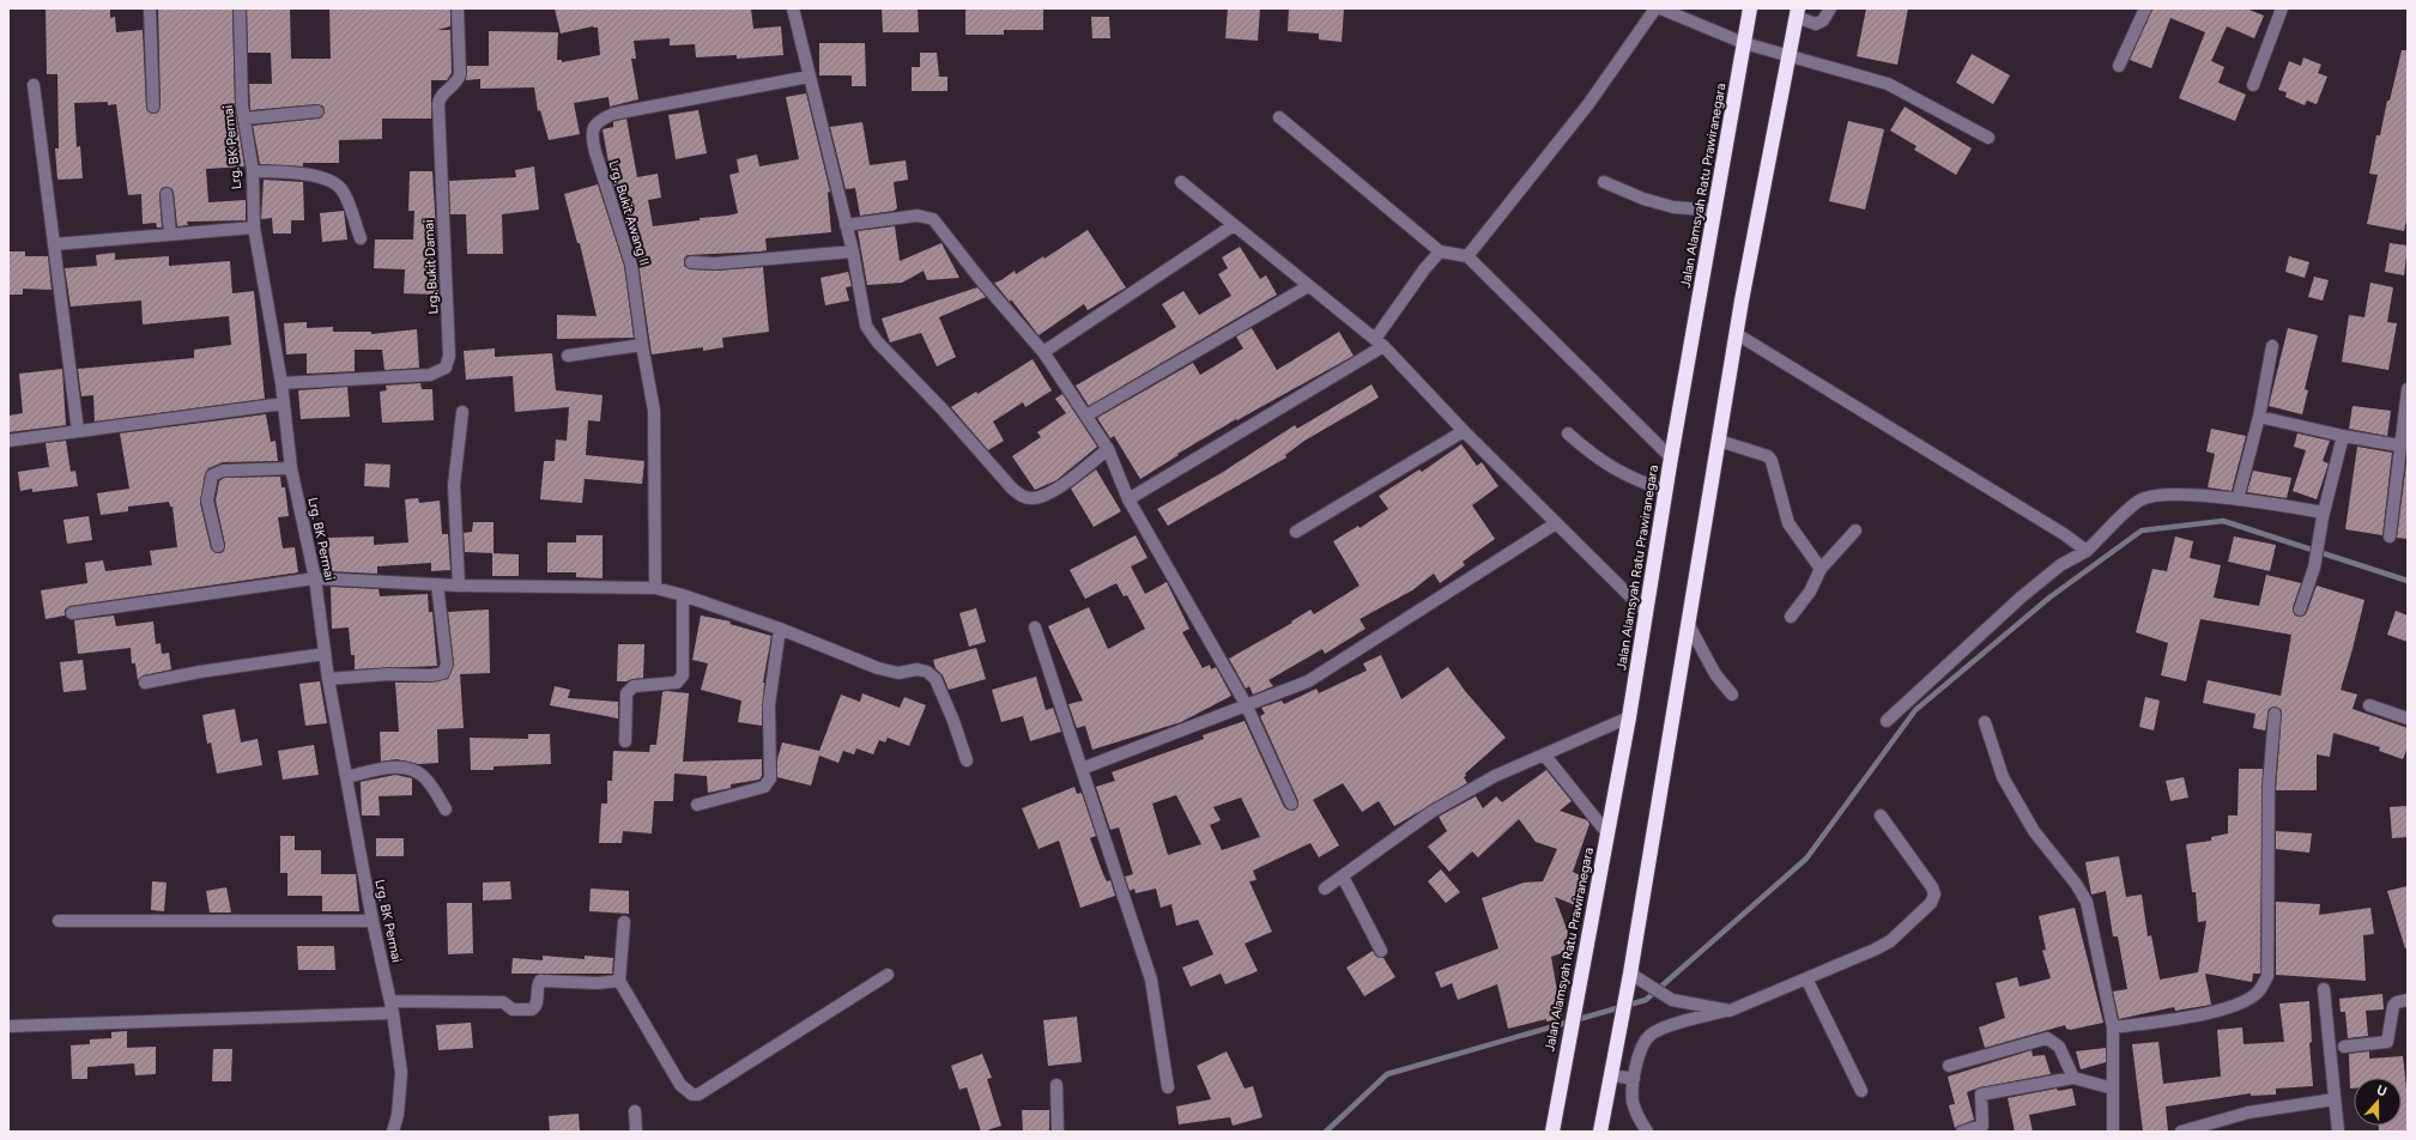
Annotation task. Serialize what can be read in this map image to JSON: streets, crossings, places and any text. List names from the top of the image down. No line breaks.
{"streets":{"highway":["Jalan Alamsyah Ratu Prawiranegara"],"street":["Lrg. BK Permai","Lrg. Bukit Awang II","Lrg. Bukit Damai"]},"crossings":[["Lrg. BK Permai","Lrg. Bukit Damai"]],"north":"top"}
